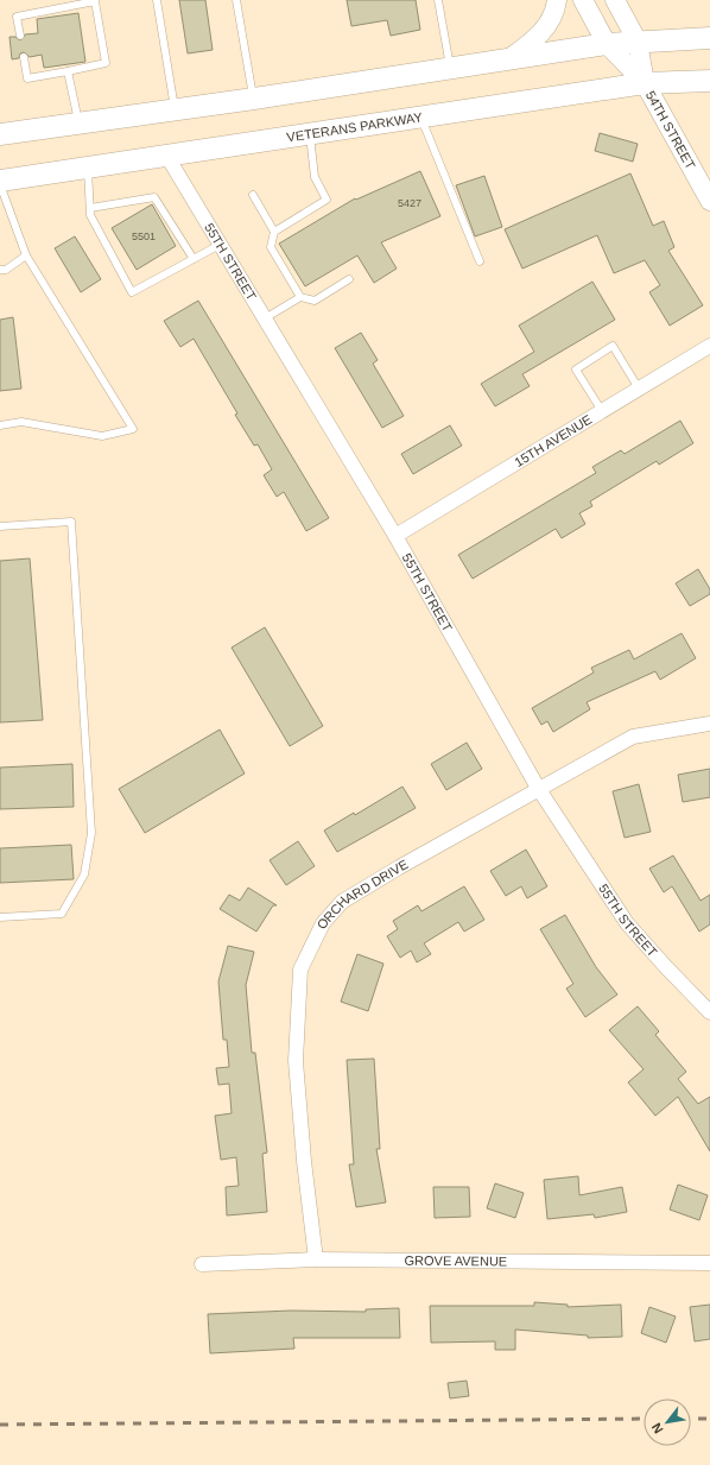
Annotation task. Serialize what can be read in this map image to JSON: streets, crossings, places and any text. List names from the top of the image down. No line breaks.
{"streets":{"main road":["VETERANS PARKWAY","54TH STREET"],"street":["55TH STREET","15TH AVENUE","ORCHARD DRIVE","GROVE AVENUE"]},"crossings":[["VETERANS PARKWAY","54TH STREET"],["VETERANS PARKWAY","55TH STREET"],["55TH STREET","15TH AVENUE"],["55TH STREET","ORCHARD DRIVE"],["ORCHARD DRIVE","GROVE AVENUE"]],"house_numbers":["5427","5501"],"north":"bottom left"}
